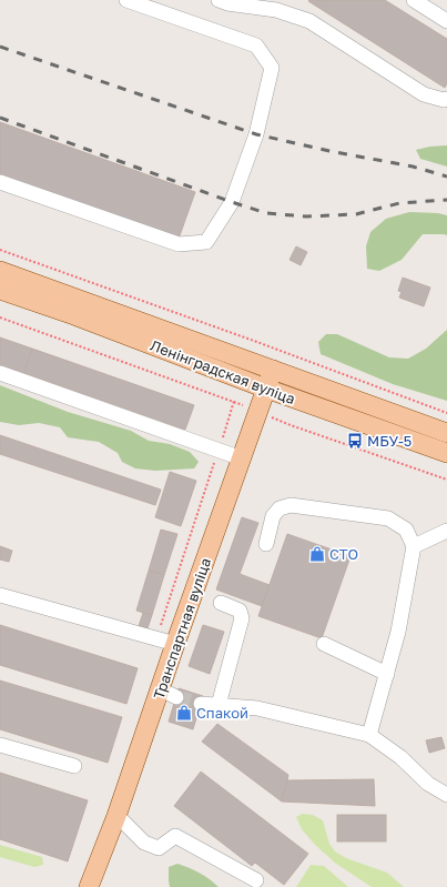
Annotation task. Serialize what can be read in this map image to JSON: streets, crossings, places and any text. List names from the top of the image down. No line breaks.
{"streets":{"main road":["Ленінградская вуліца","Транспартная вуліца"]},"crossings":[["Ленінградская вуліца","Транспартная вуліца"]],"places":{"bus stop":["МБУ-5"],"shop":["СТО","Спакой"]}}
